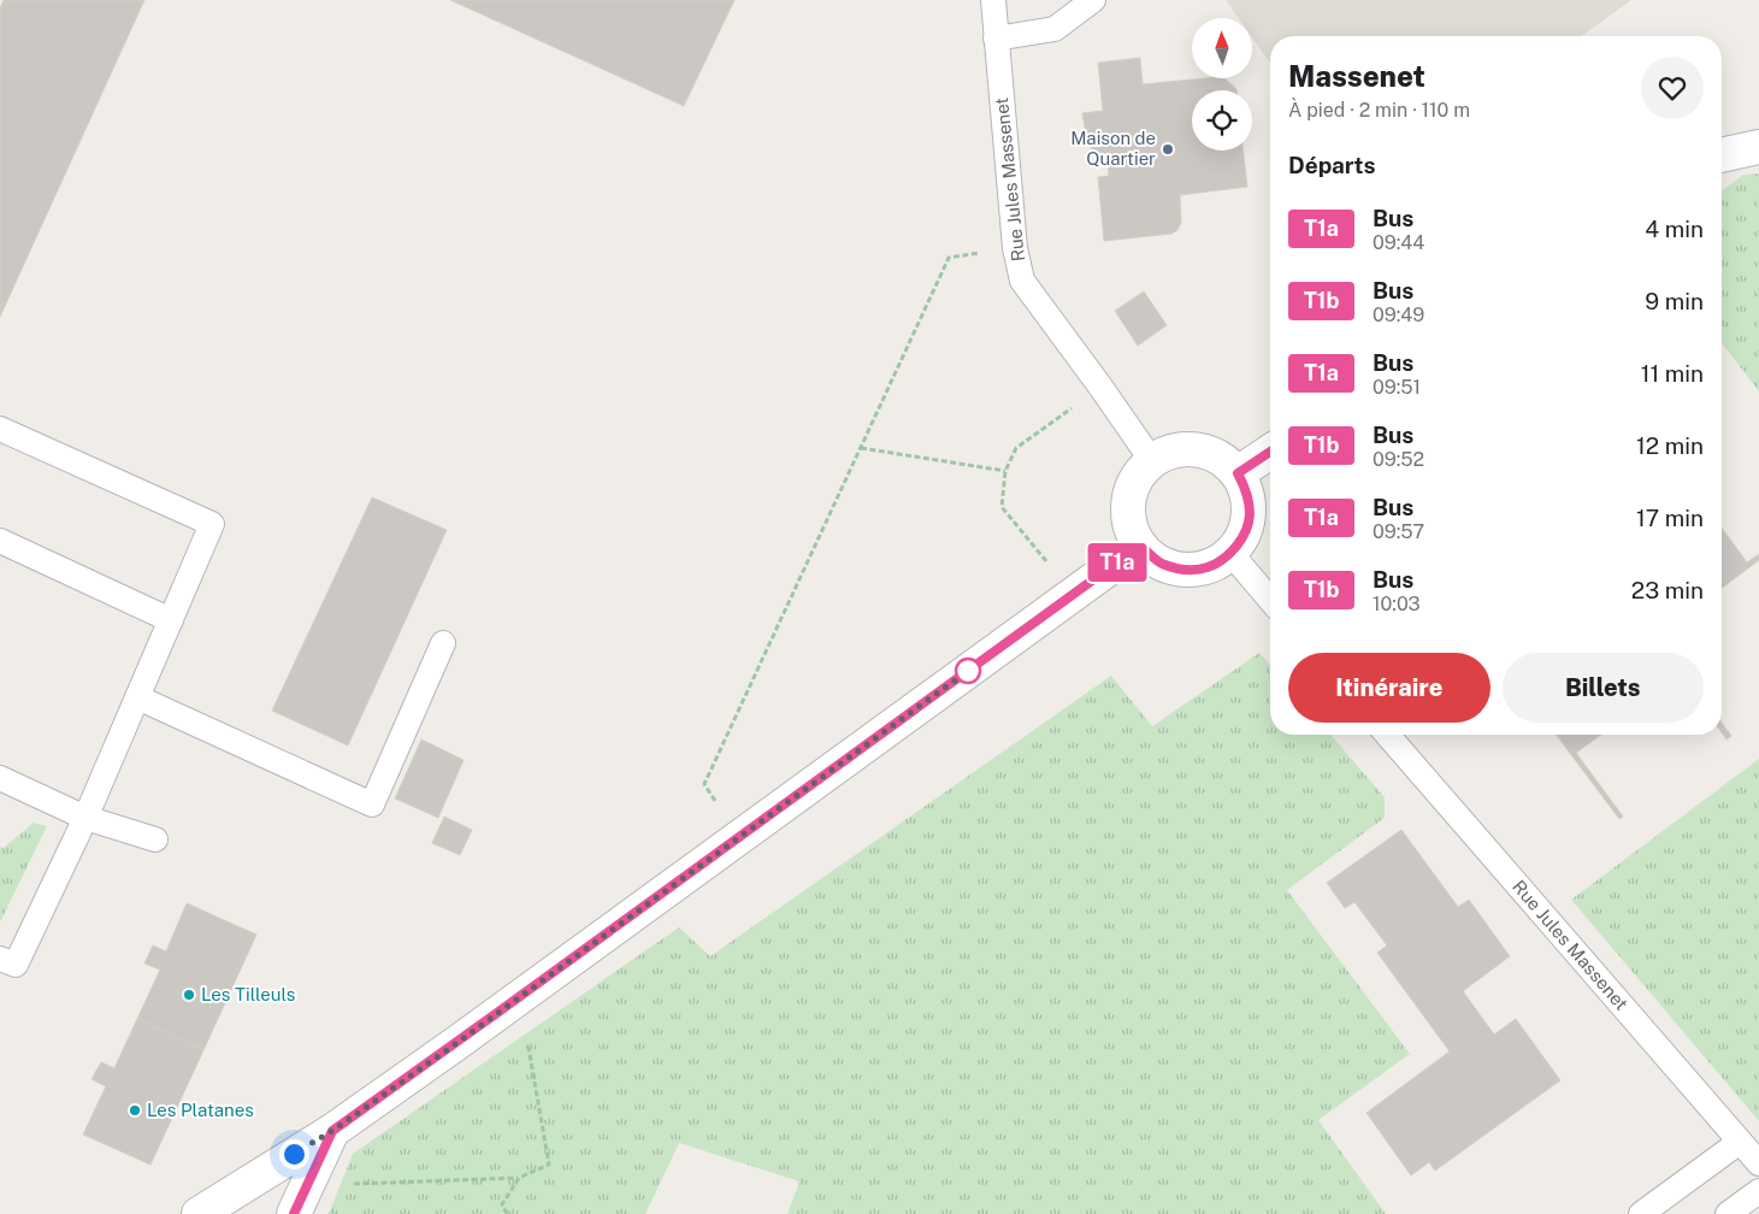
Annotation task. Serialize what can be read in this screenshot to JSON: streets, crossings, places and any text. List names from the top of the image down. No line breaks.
{"streets":{"lane":["Rue Jules Massenet"]},"places":["Maison de Quartier","Les Tilleuls","Les Platanes"],"lines":["bus line T1a"],"north":"top","page":{"on_map":"T1a","heading":[["Massenet","À pied · 2 min · 110 m"],"Départs"],"list":[{"mark":"T1a","name":"Bus","note":"09:44","value":"4 min"},{"mark":"T1b","name":"Bus","note":"09:49","value":"9 min"},{"mark":"T1a","name":"Bus","note":"09:51","value":"11 min"},{"mark":"T1b","name":"Bus","note":"09:52","value":"12 min"},{"mark":"T1a","name":"Bus","note":"09:57","value":"17 min"},{"mark":"T1b","name":"Bus","note":"10:03","value":"23 min"}],"buttons":["Itinéraire","Billets"]}}
